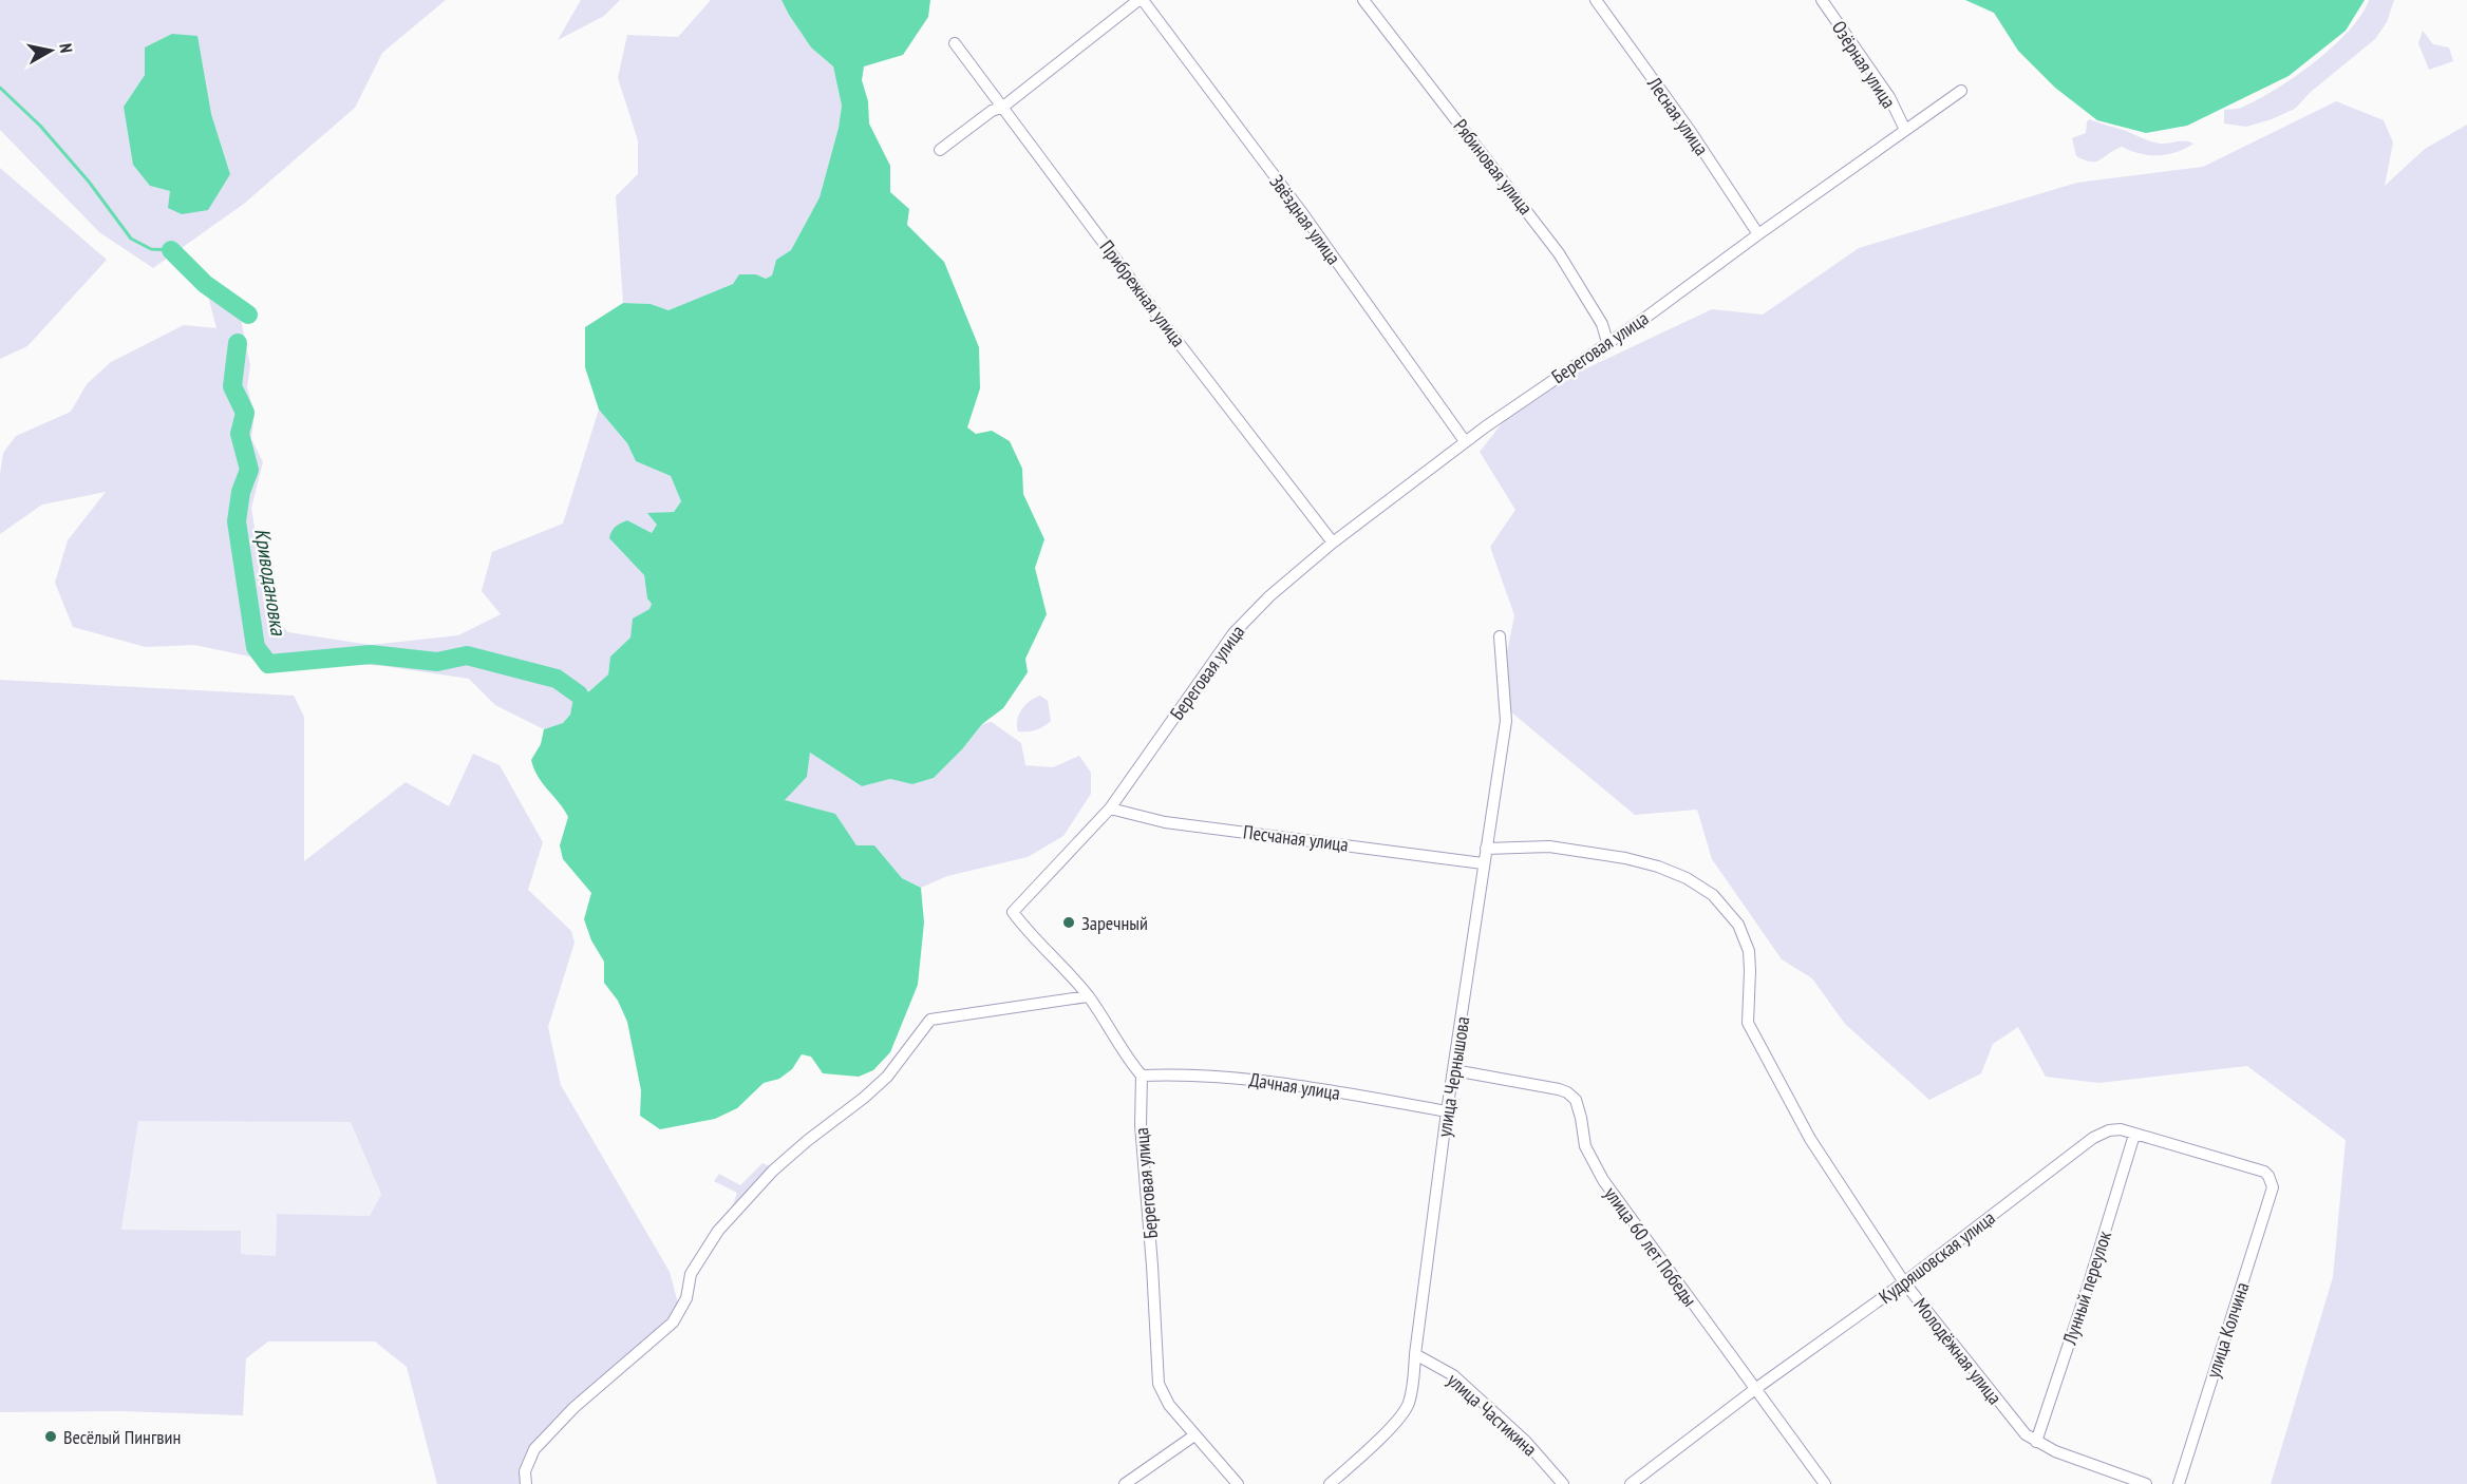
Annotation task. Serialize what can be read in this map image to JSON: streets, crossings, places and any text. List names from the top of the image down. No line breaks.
{"streets":{"street":["Озёрная улица","Лесная улица","Рябиновая улица","Звёздная улица","Прибрежная улица","Береговая улица","Песчаная улица","улица Чернышова","Дачная улица","улица 60 лет Победы","Кудряшовская улица","Лунный переулок","улица Колчина","Молодёжная улица","улица Частикина"]},"crossings":[["Озёрная улица","Береговая улица"],["Лесная улица","Береговая улица"],["Рябиновая улица","Береговая улица"],["Звёздная улица","Береговая улица"],["Прибрежная улица","Береговая улица"],["Береговая улица","Песчаная улица"],["Береговая улица","Дачная улица"],["Песчаная улица","улица Чернышова"],["улица Чернышова","Дачная улица"],["улица Чернышова","улица 60 лет Победы"],["улица Чернышова","Молодёжная улица"],["улица Чернышова","улица Частикина"],["улица 60 лет Победы","Кудряшовская улица"],["Кудряшовская улица","Лунный переулок"],["Кудряшовская улица","улица Колчина"],["Кудряшовская улица","Молодёжная улица"],["Лунный переулок","Молодёжная улица"]],"water":["Криводановка"],"places":["Заречный","Весёлый Пингвин"],"north":"right"}
